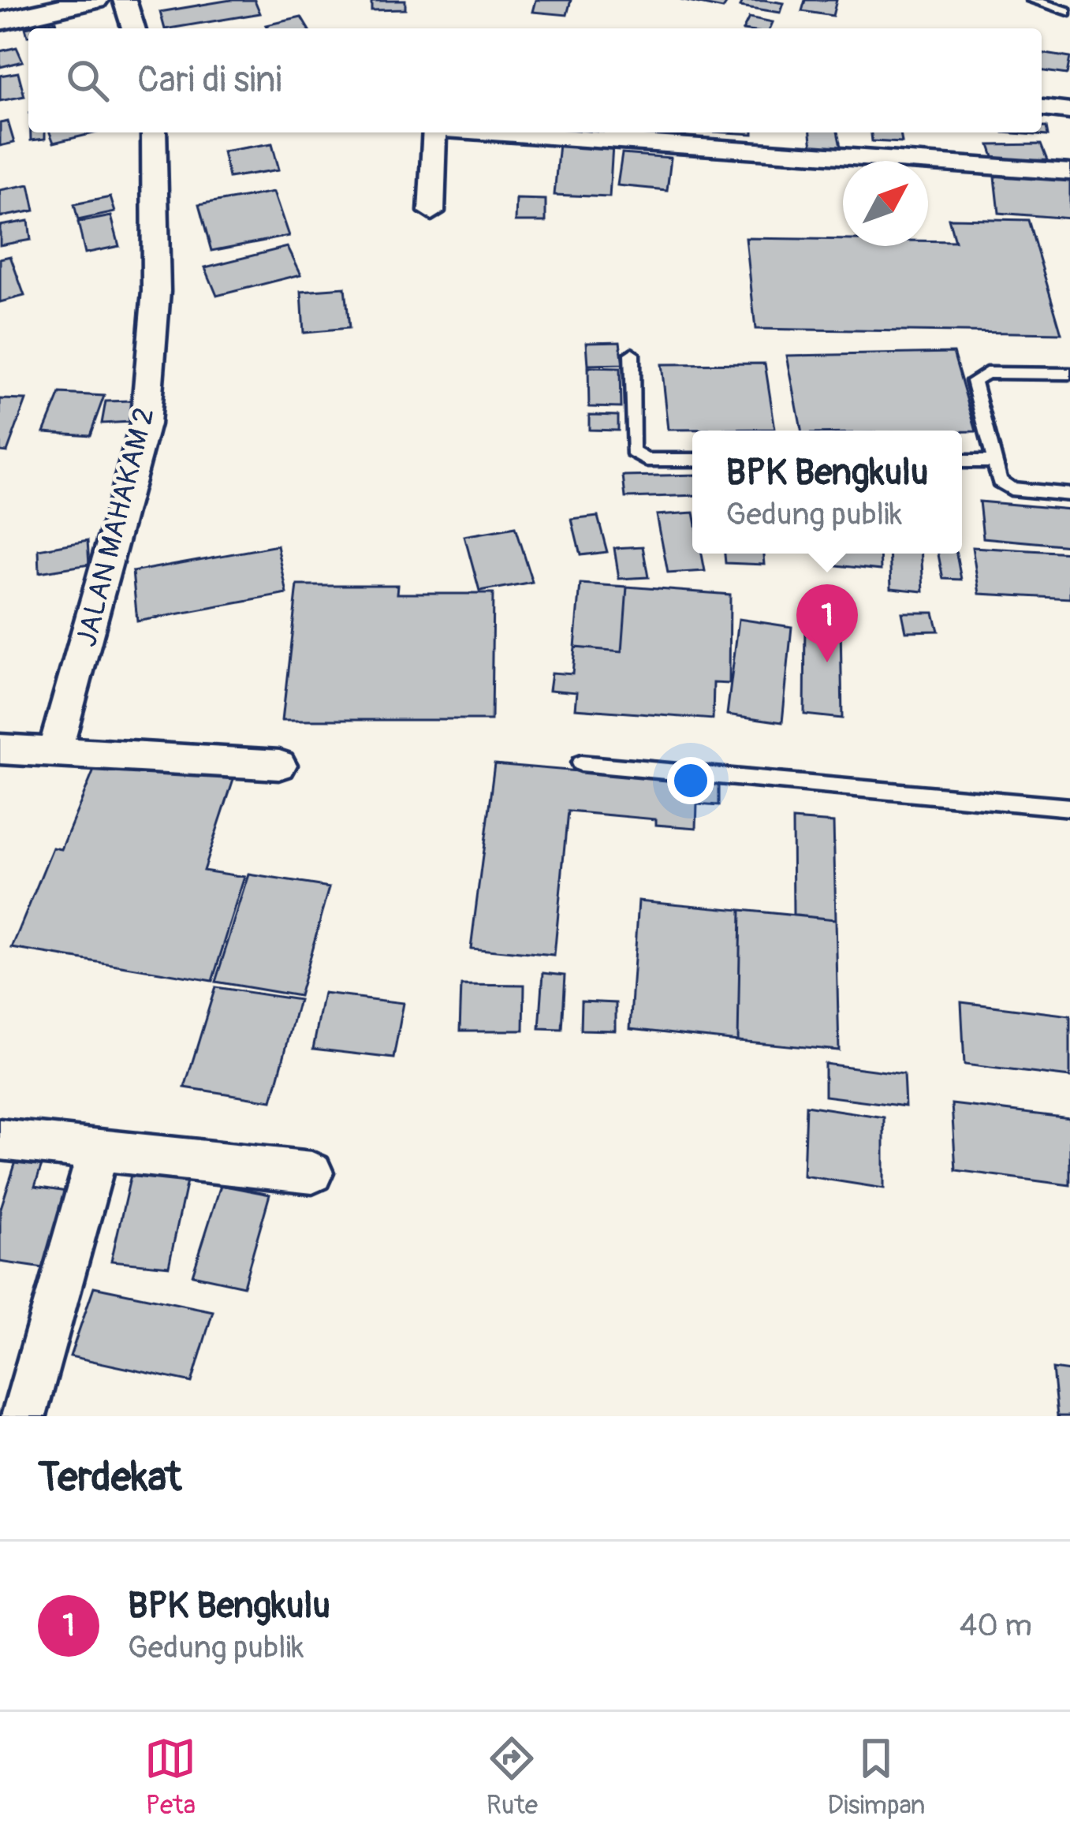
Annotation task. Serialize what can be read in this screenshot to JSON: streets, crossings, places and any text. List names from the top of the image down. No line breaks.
{"streets":{"street":["JALAN MAHAKAM 2"]},"north":"top right","page":{"search":"Cari di sini","popup":["BPK Bengkulu","Gedung publik"],"pins":"1","heading":"Terdekat","list":[{"mark":"1","name":"BPK Bengkulu","note":"Gedung publik","value":"40 m"}],"nav":["Peta","Rute","Disimpan"]}}
